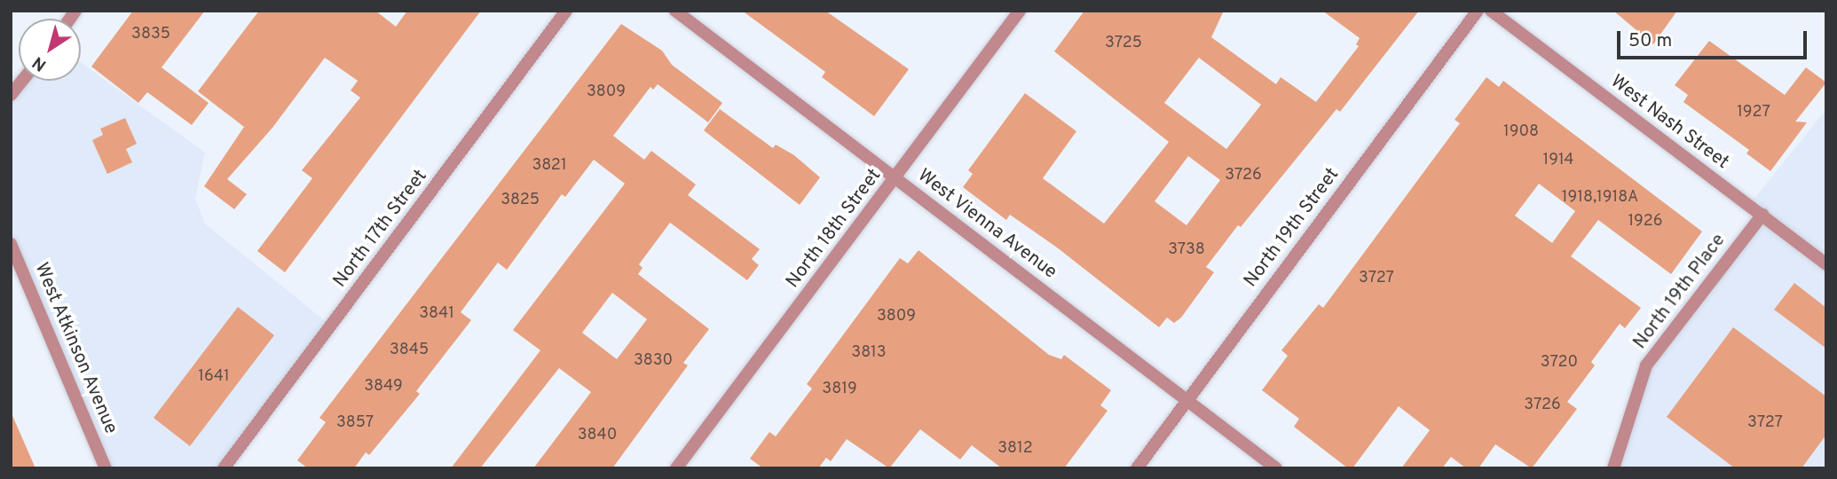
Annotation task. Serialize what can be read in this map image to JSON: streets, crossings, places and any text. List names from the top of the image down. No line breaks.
{"streets":{"street":["West Nash Street","West Vienna Avenue","North 19th Street","North 17th Street","North 18th Street","North 19th Place","West Atkinson Avenue"]},"crossings":[["West Nash Street","North 19th Place"],["West Vienna Avenue","North 19th Street"],["West Vienna Avenue","North 18th Street"]],"house_numbers":["3835","3725","3809","1927","1908","1914","3821","3726","1918,1918A","3825","1926","3738","3727","3841","3809","3845","3813","3830","3720","1641","3849","3819","3726","3857","3727","3840","3812"],"scale_bar":"50 m","north":"bottom left"}
